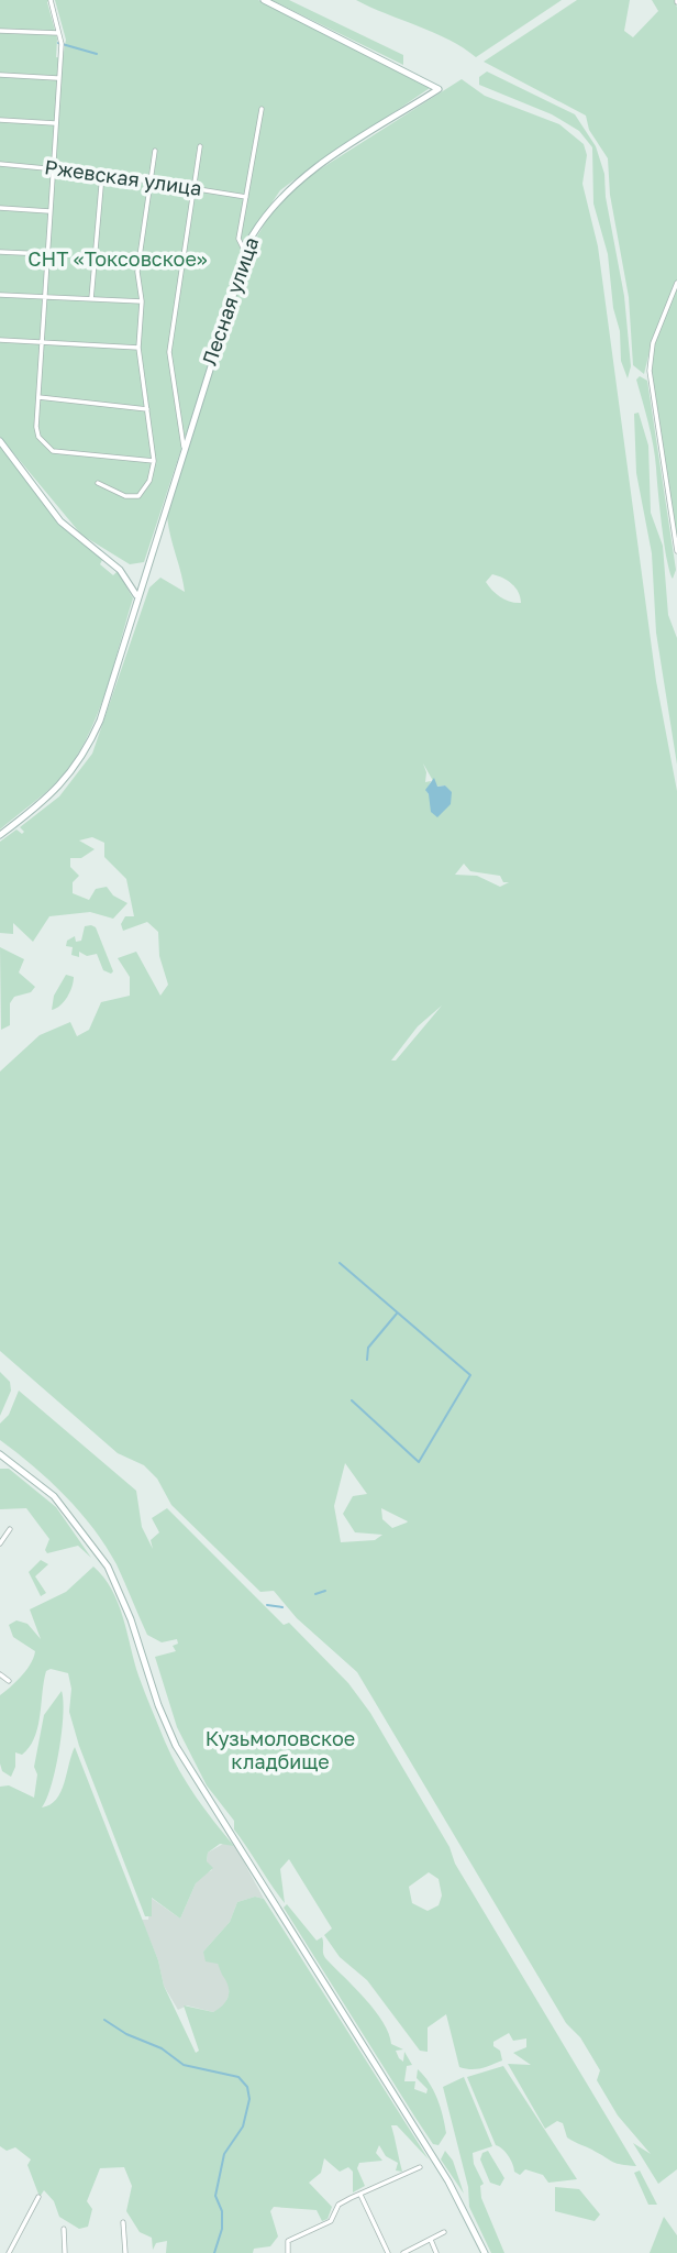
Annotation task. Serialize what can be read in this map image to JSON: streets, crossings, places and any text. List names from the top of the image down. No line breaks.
{"streets":{"street":["Ржевская улица","Лесная улица"]},"parks":["СНТ «Токсовское»","Кузьмоловское кладбище"]}
